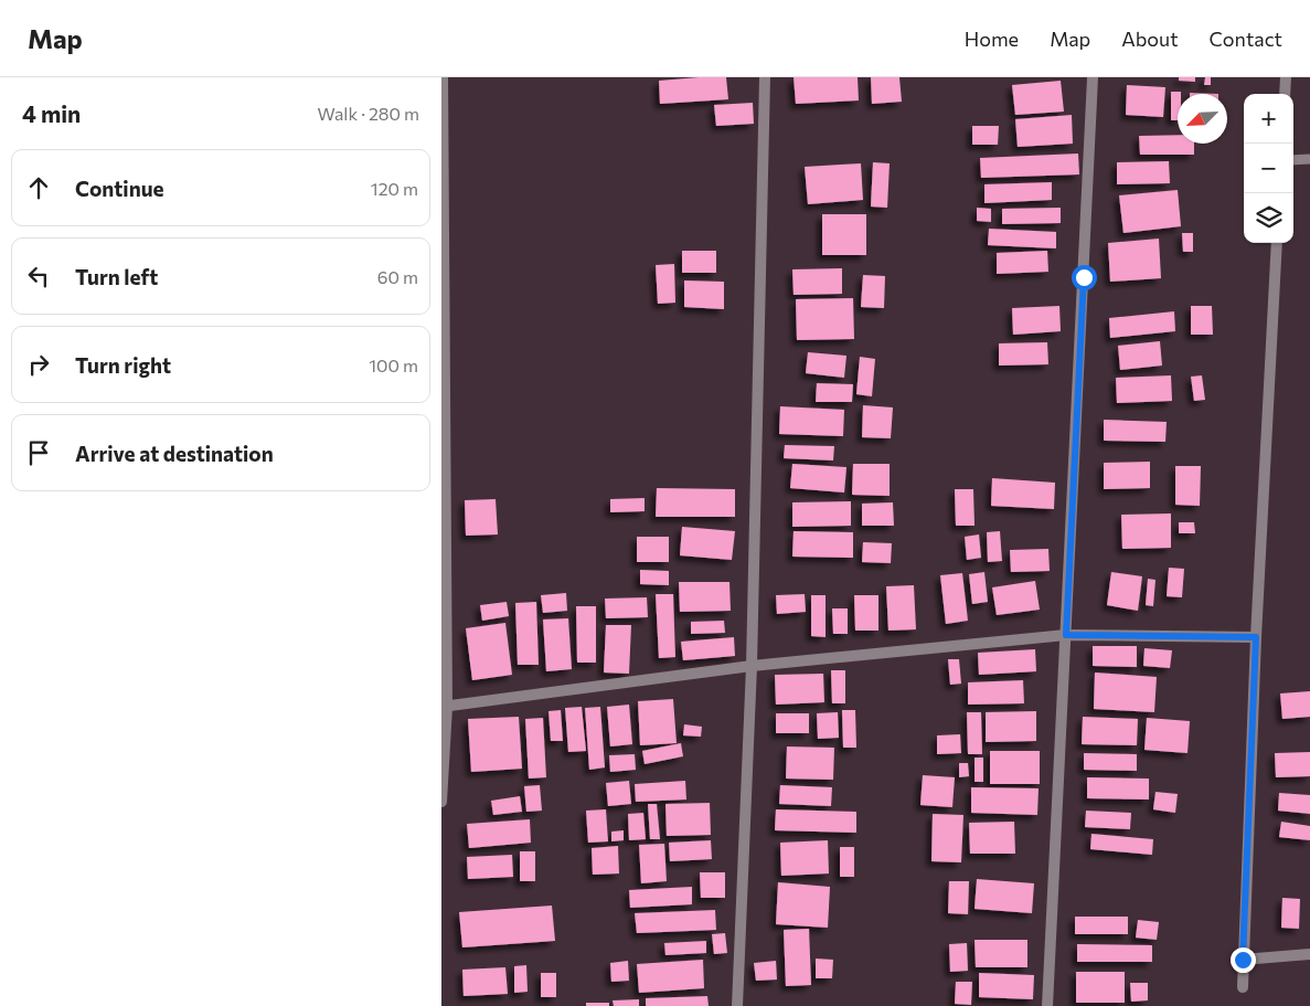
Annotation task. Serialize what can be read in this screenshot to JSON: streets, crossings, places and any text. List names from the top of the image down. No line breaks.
{"north":"bottom left","page":{"header":"Map","nav":["Home","Map","About","Contact"],"heading":["4 min","Walk · 280 m"],"map_buttons":["+","−"],"list":[["Continue","120 m"],["Turn left","60 m"],["Turn right","100 m"],"Arrive at destination"]}}
